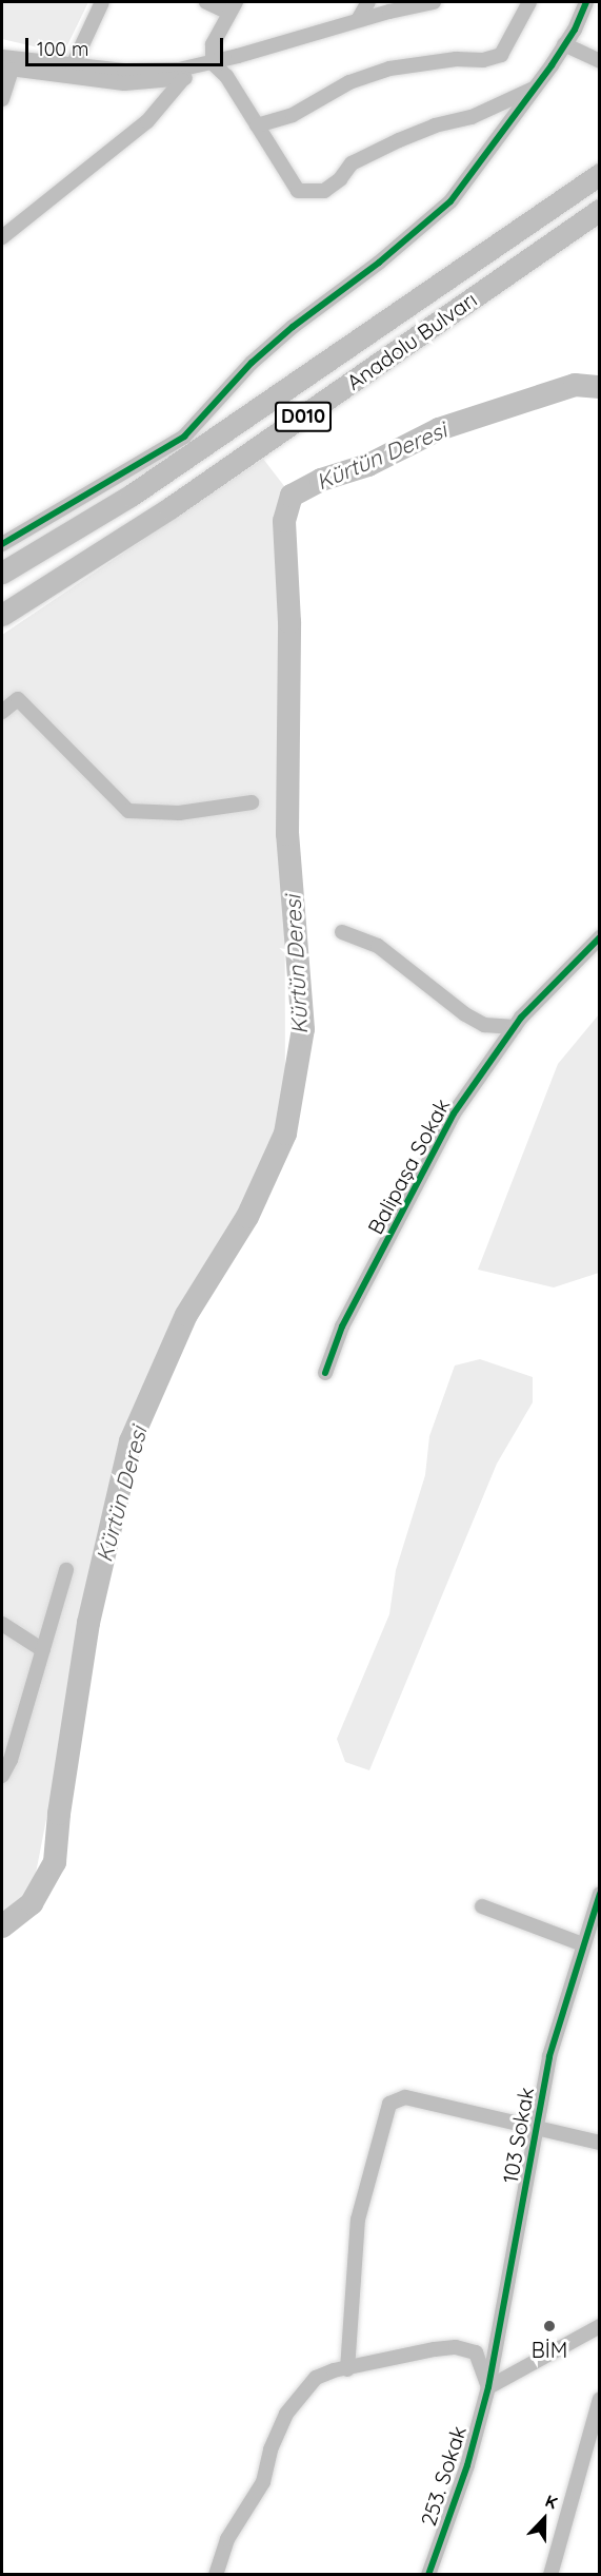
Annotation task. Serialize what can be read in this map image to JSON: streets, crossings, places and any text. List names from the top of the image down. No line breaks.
{"streets":{"highway":["Anadolu Bulvarı","D010"],"street":["Balipaşa Sokak","103 Sokak","253. Sokak"]},"crossings":[["103 Sokak","253. Sokak"]],"water":["Kürtün Deresi"],"places":["BİM"],"scale_bar":"100 m","north":"top"}
